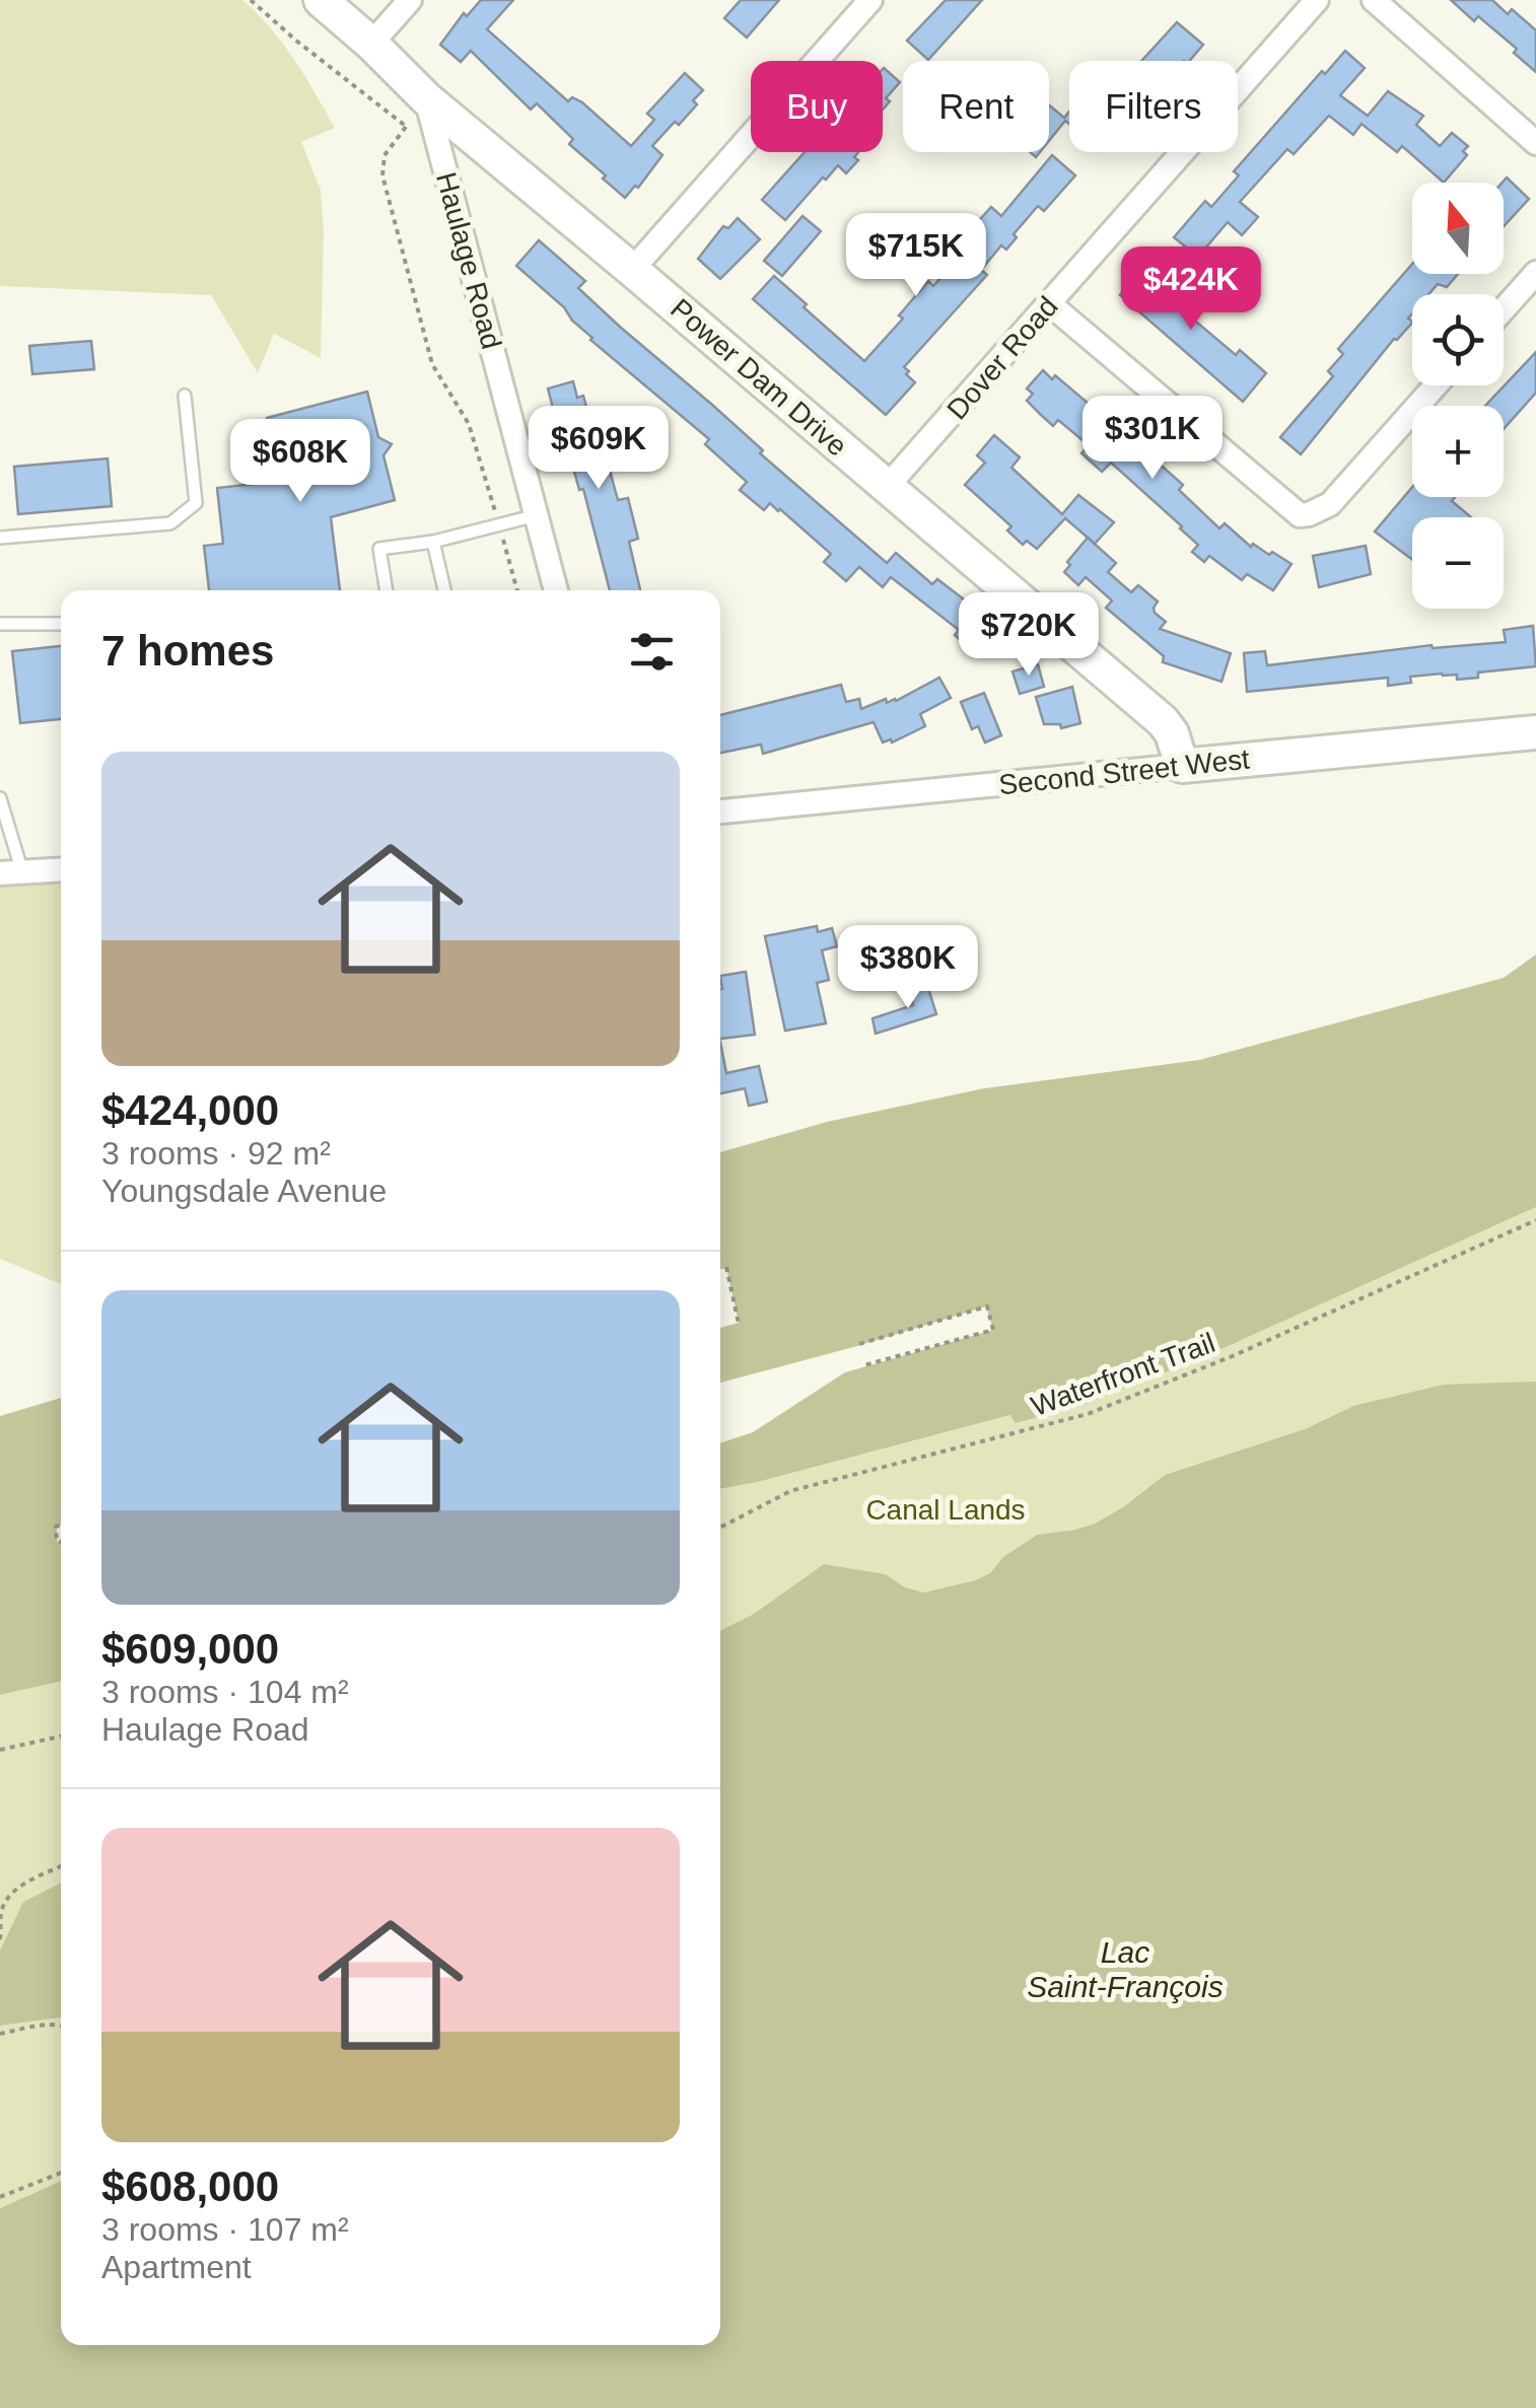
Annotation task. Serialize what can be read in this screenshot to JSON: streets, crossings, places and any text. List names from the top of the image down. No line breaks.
{"streets":{"main road":["Power Dam Drive","Second Street West"],"street":["Haulage Road","Dover Road"],"path":["Waterfront Trail"]},"crossings":[["Haulage Road","Power Dam Drive"],["Dover Road","Power Dam Drive"],["Power Dam Drive","Second Street West"]],"water":["Lac Saint-François"],"parks":["Canal Lands"],"north":"top","page":{"chip":["Buy","Rent","Filters"],"map_buttons":["+","−"],"price":["$715K","$424K","$301K","$609K","$608K","$720K","$380K"],"heading":"7 homes","list":[{"name":"$424,000","note":"3 rooms · 92 m² · Youngsdale Avenue"},{"name":"$609,000","note":"3 rooms · 104 m² · Haulage Road"},{"name":"$608,000","note":"3 rooms · 107 m² · Apartment"}]}}
